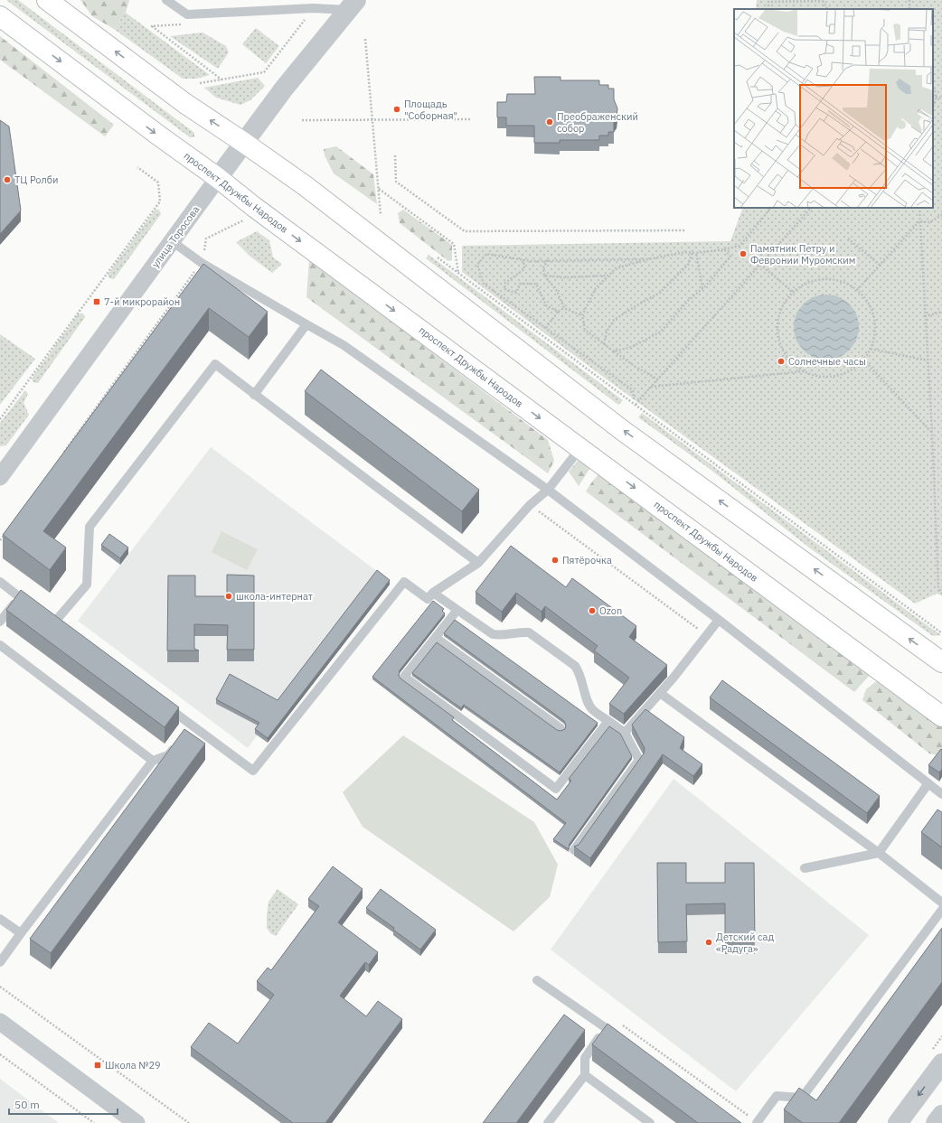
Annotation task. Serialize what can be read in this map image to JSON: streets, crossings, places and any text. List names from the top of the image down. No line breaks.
{"streets":{"main road":["проспект Дружбы Народов"],"street":["улица Торосова"]},"crossings":[["проспект Дружбы Народов","улица Торосова"]],"places":{"other":["Площадь \"Соборная\"","Преображенский собор","ТЦ Ролби","Памятник Петру и Февронии Муромским","Солнечные часы","Пятёрочка","школа-интернат","Ozon","Детский сад «Радуга»"],"transit":["7-й микрорайон","Школа №29"]},"scale_bar":"50 m"}
